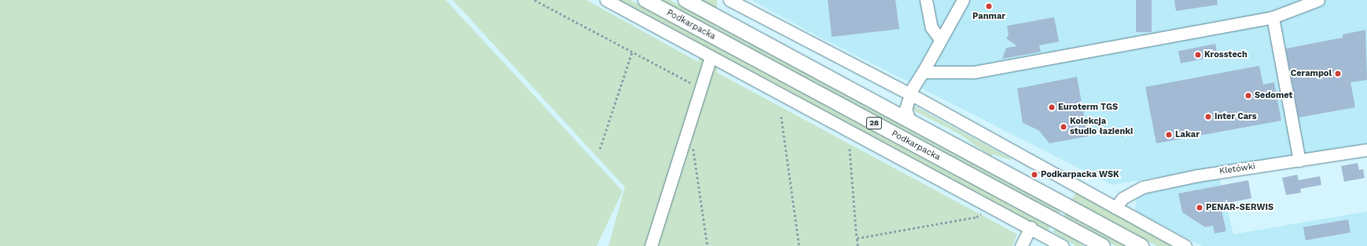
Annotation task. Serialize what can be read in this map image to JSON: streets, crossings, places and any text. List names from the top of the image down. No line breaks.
{"streets":{"main road":["Podkarpacka","28"],"street":["Kletówki"]},"places":["Panmar","Krosstech","Cerampol","Sedomet","Euroterm TGS","Inter Cars","Kolekcja studio łazienki","Lakar","Podkarpacka WSK","PENAR-SERWIS"]}
